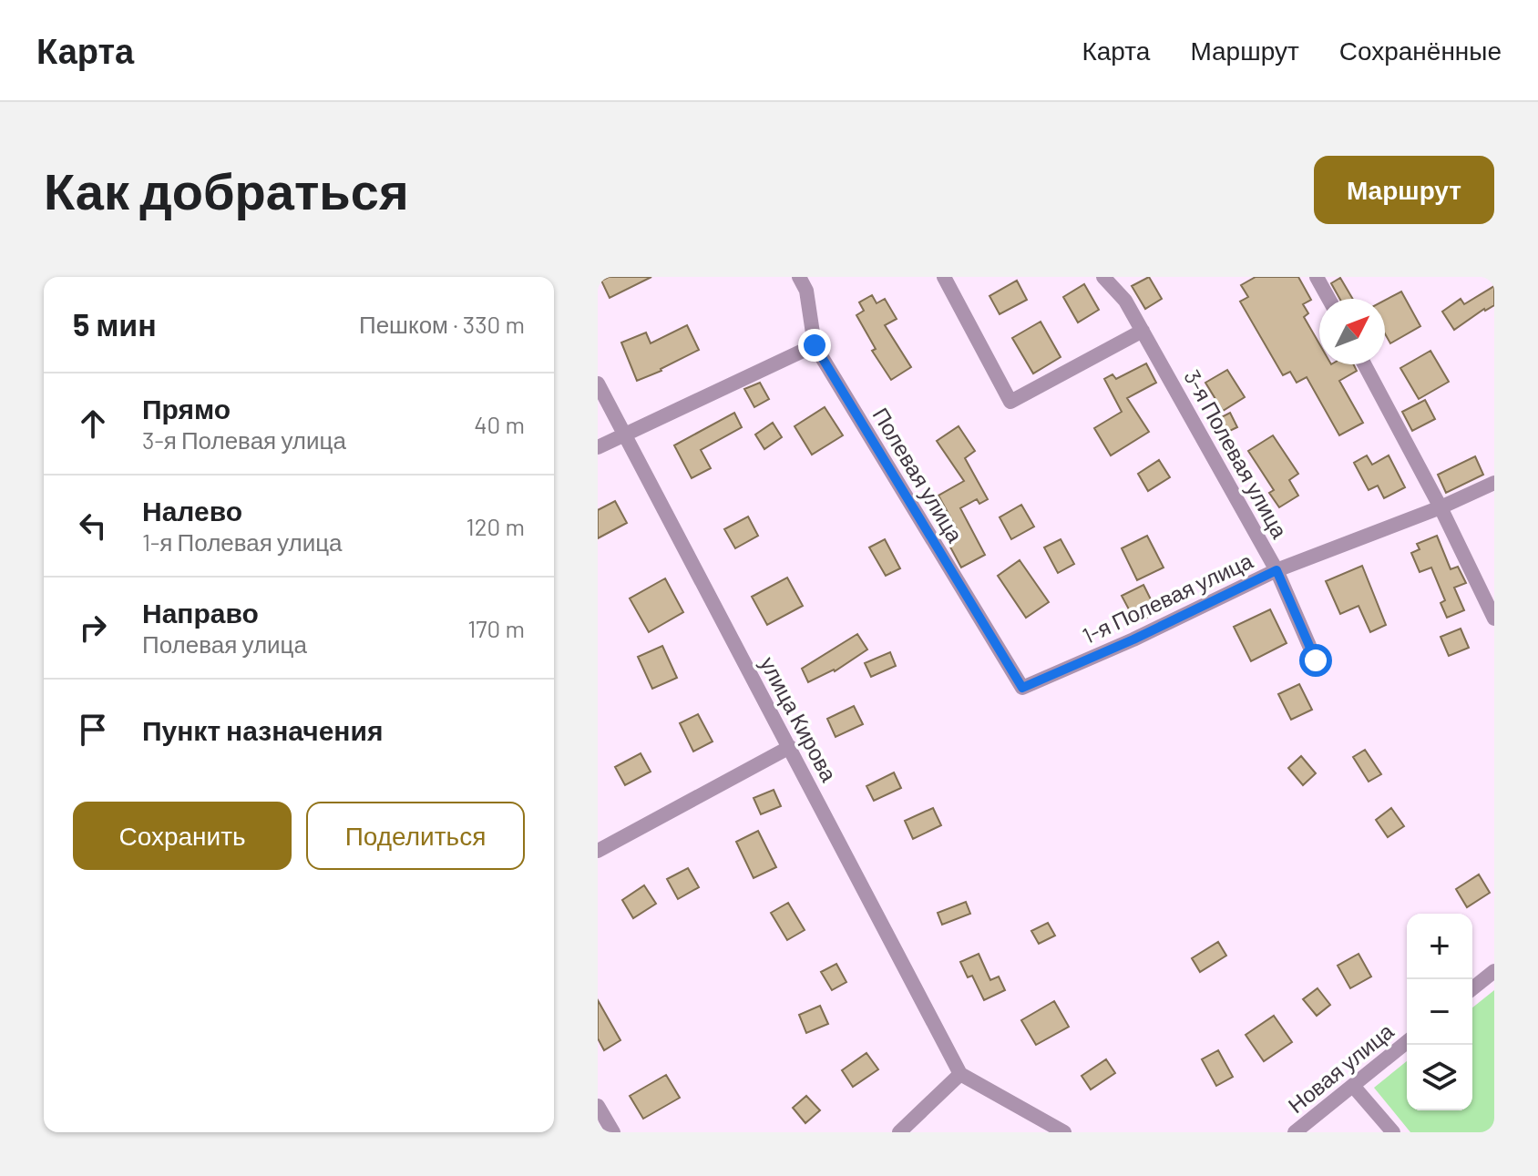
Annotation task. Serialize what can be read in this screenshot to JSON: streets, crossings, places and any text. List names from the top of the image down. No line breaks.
{"streets":{"street":["3-я Полевая улица","Полевая улица","1-я Полевая улица","улица Кирова","Новая улица"]},"crossings":[["3-я Полевая улица","1-я Полевая улица"],["Полевая улица","1-я Полевая улица"]],"north":"top right","page":{"header":"Карта","nav":["Карта","Маршрут","Сохранённые"],"buttons":["Маршрут",["Сохранить","Поделиться"]],"title":"Как добраться","heading":["5 мин","Пешком · 330 m"],"list":[["Прямо","3-я Полевая улица","40 m"],["Налево","1-я Полевая улица","120 m"],["Направо","Полевая улица","170 m"],"Пункт назначения"],"map_buttons":["+","−"]}}
